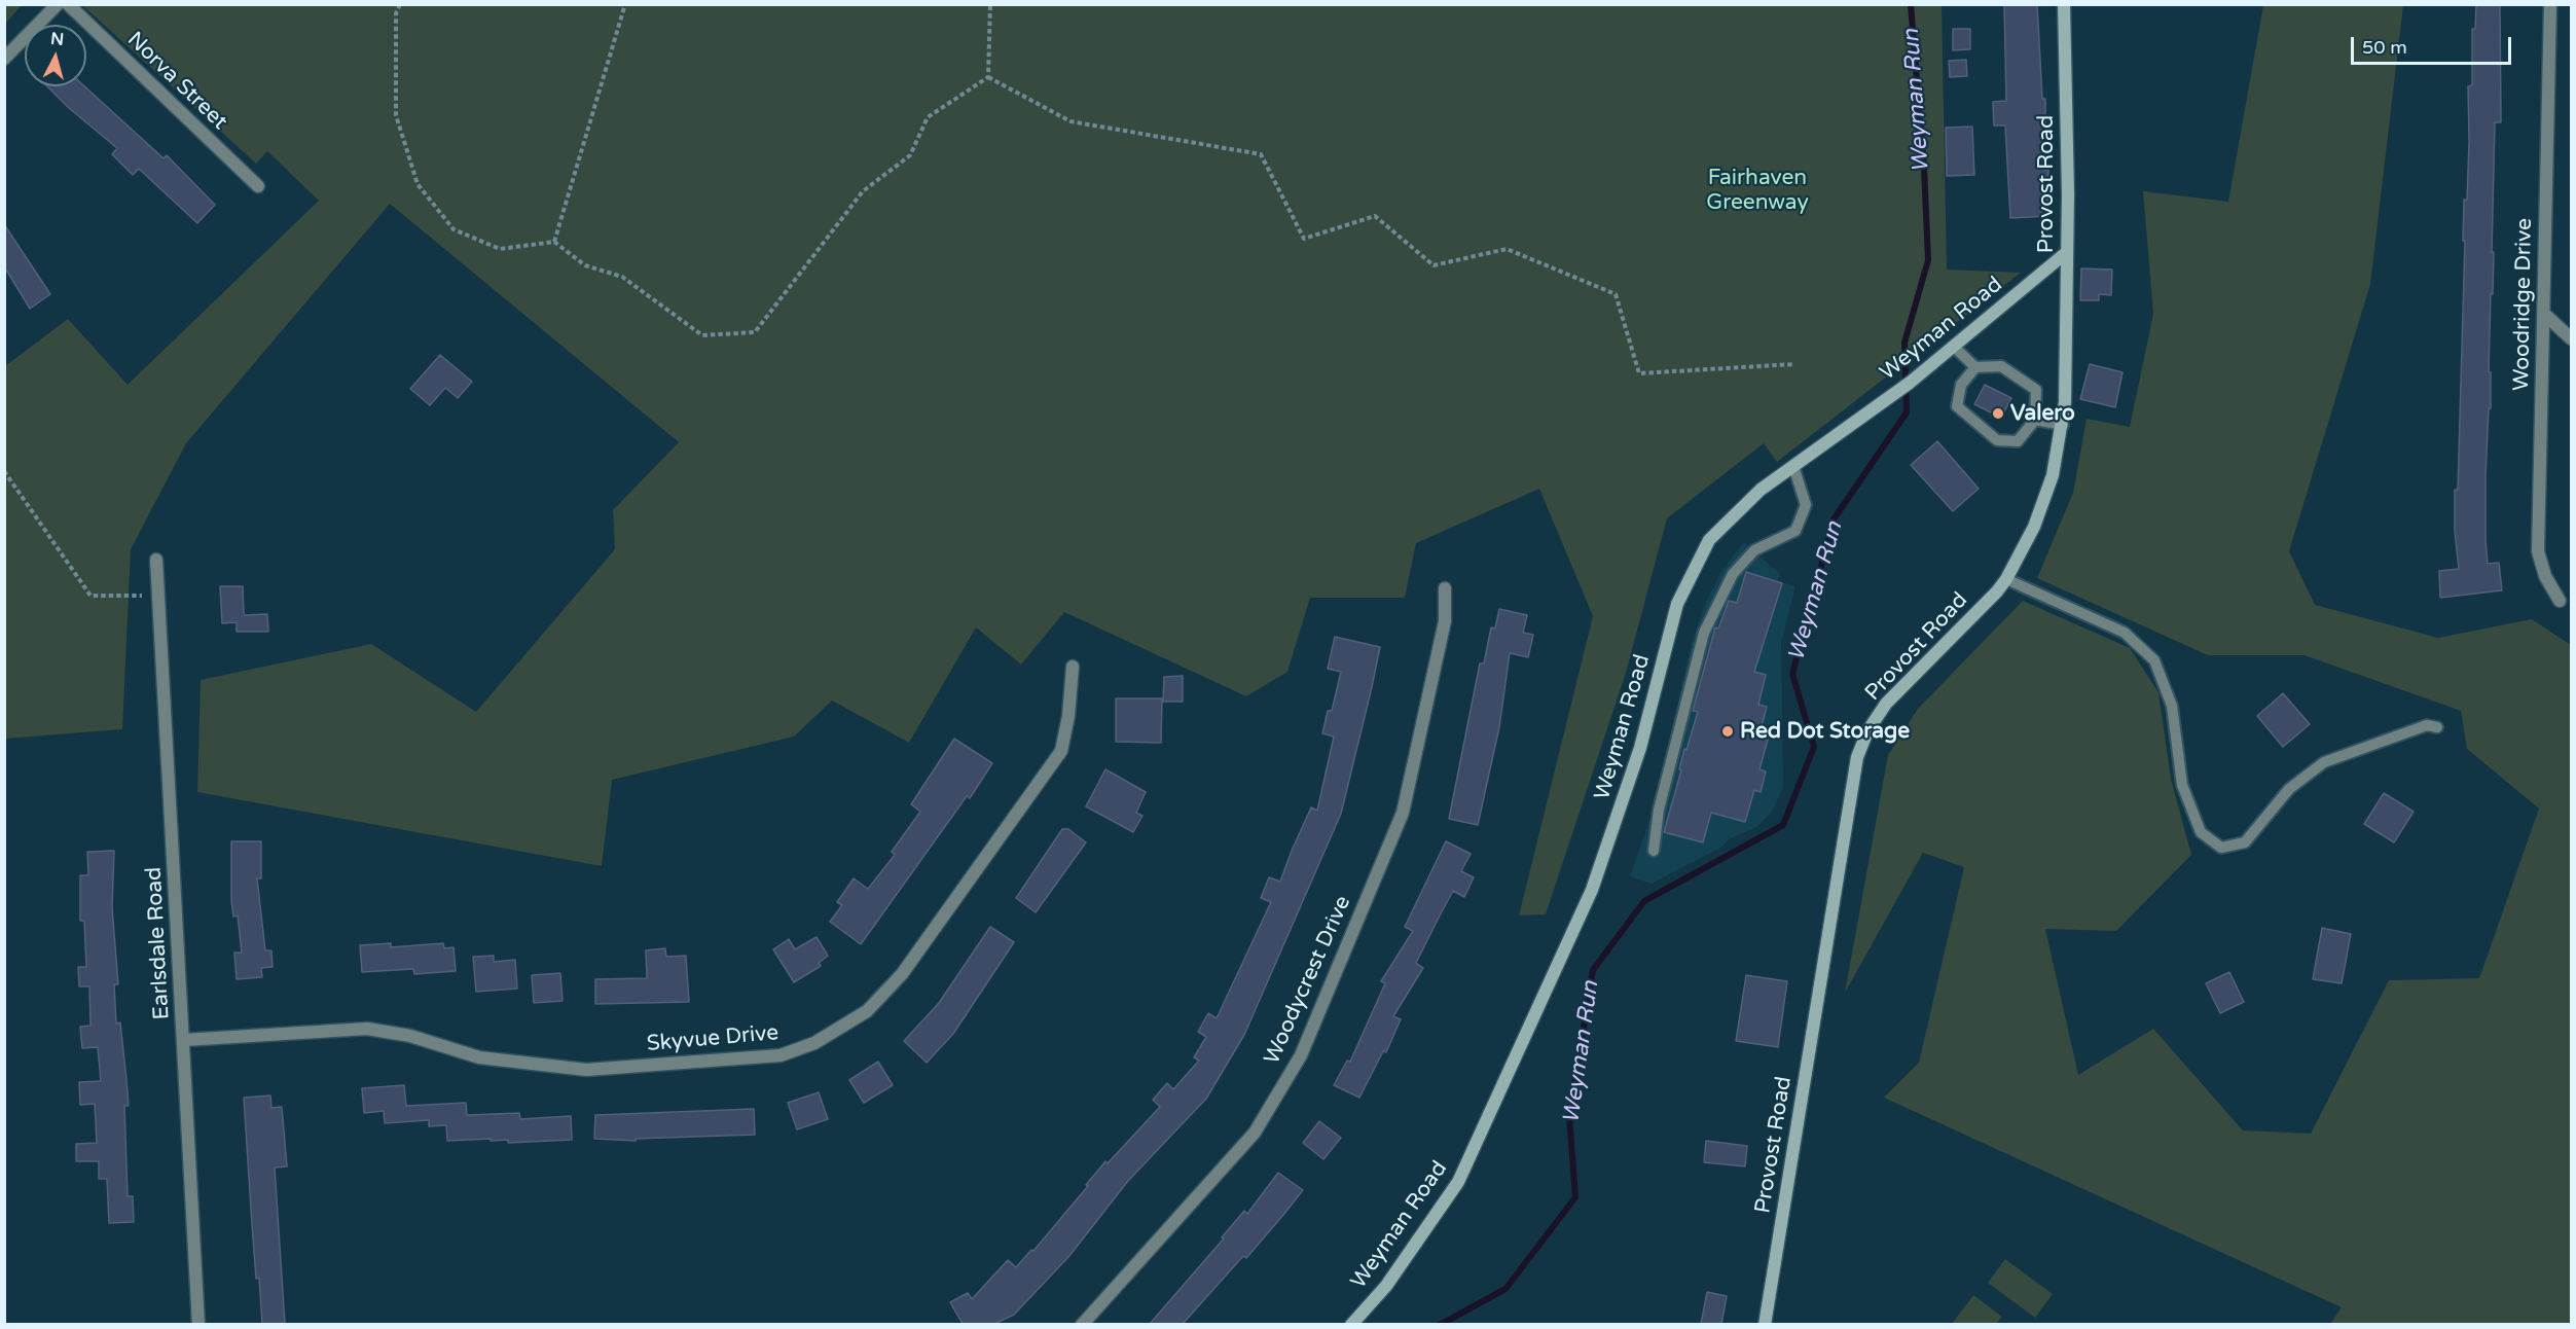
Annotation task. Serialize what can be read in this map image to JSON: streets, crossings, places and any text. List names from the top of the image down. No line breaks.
{"streets":{"street":["Norva Street","Provost Road","Woodridge Drive","Weyman Road","Earlsdale Road","Woodycrest Drive","Skyvue Drive"]},"crossings":[["Provost Road","Weyman Road"],["Earlsdale Road","Skyvue Drive"]],"water":["Weyman Run"],"parks":["Fairhaven Greenway"],"places":["Valero","Red Dot Storage"],"scale_bar":"50 m","north":"top"}
